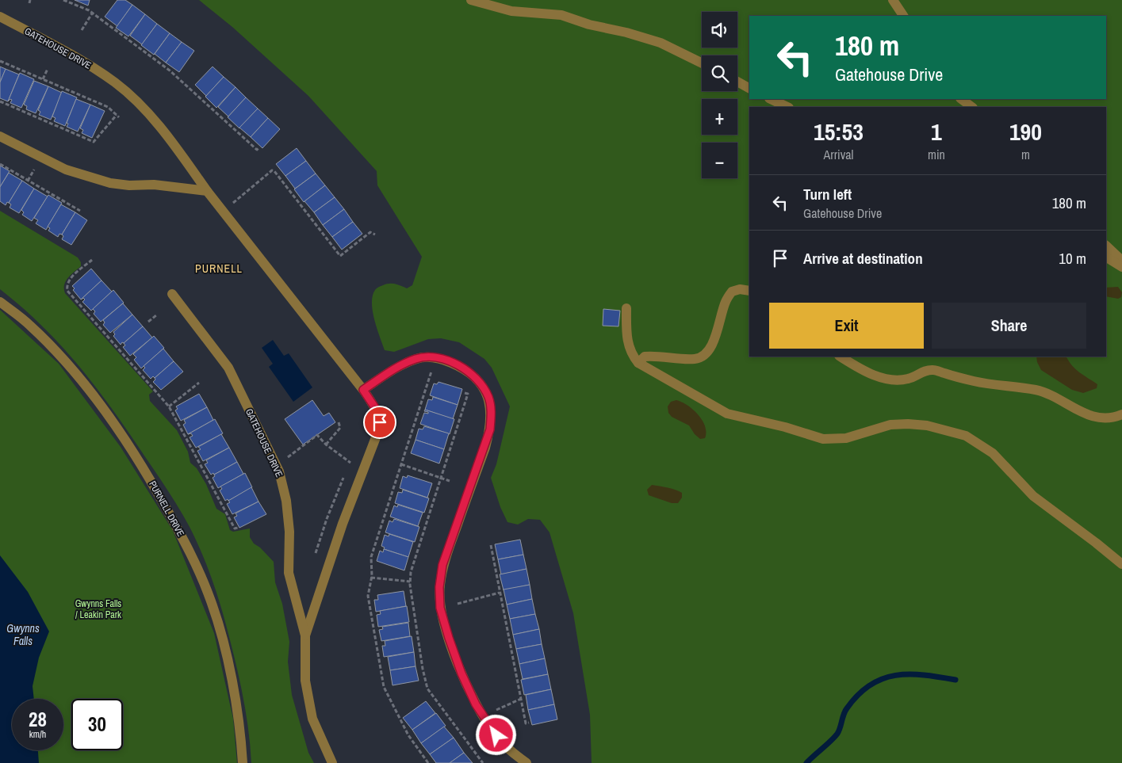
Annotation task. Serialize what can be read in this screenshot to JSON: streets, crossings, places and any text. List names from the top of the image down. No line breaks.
{"streets":{"street":["GATEHOUSE DRIVE","PURNELL DRIVE"]},"districts":["PURNELL"],"water":["Gwynns Falls"],"parks":["Gwynns Falls / Leakin Park"],"page":{"map_buttons":["+","−"],"turn":["180 m","Gatehouse Drive"],"eta":["15:53","Arrival","1","min","190","m"],"list":[{"name":"Turn left","note":"Gatehouse Drive","value":"180 m"},{"name":"Arrive at destination","value":"10 m"}],"buttons":["Exit","Share"],"speed":"28 km/h","limit":"30"}}
